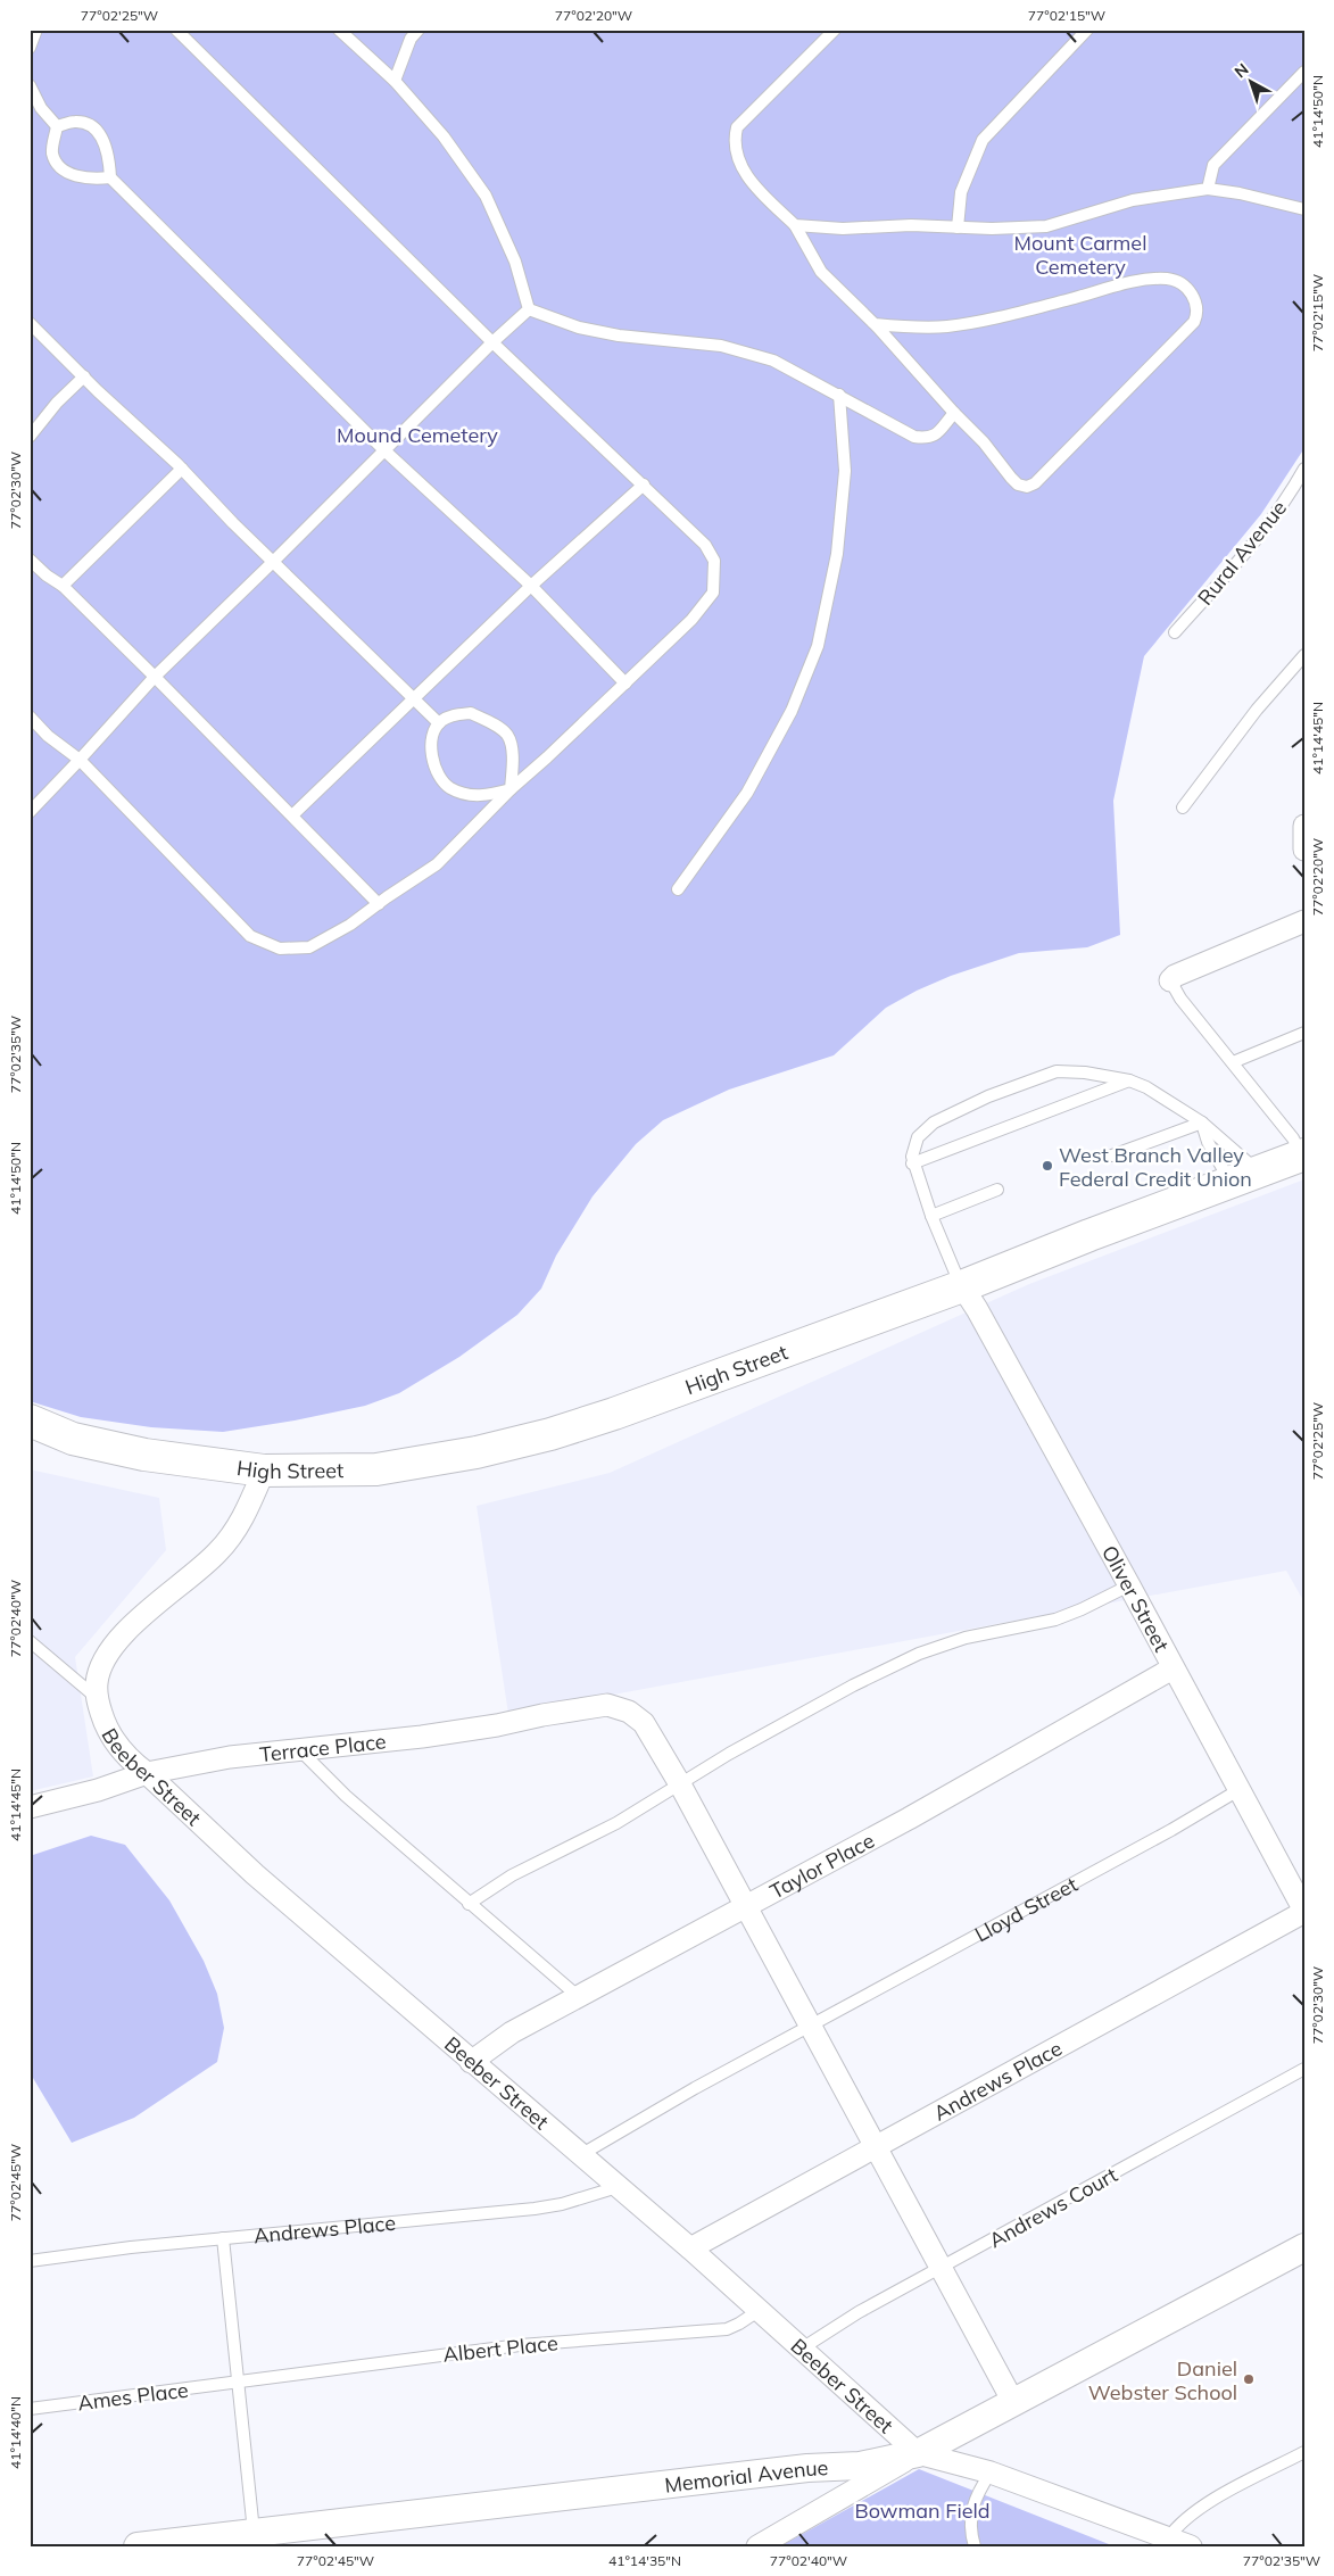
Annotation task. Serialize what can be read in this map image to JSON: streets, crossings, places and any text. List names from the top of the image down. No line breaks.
{"streets":{"main road":["High Street"],"street":["Oliver Street","Terrace Place","Beeber Street","Taylor Place","Andrews Place","Memorial Avenue"],"lane":["Rural Avenue","Lloyd Street","Andrews Court","Albert Place","Ames Place"]},"crossings":[["High Street","Oliver Street"],["High Street","Beeber Street"],["Oliver Street","Taylor Place"],["Oliver Street","Lloyd Street"],["Oliver Street","Andrews Place"],["Terrace Place","Beeber Street"],["Beeber Street","Taylor Place"],["Beeber Street","Lloyd Street"],["Beeber Street","Andrews Place"],["Beeber Street","Andrews Court"],["Beeber Street","Albert Place"],["Beeber Street","Memorial Avenue"],["Albert Place","Ames Place"]],"parks":["Mount Carmel Cemetery","Mound Cemetery","Bowman Field"],"places":["West Branch Valley Federal Credit Union","Daniel Webster School"],"north":"top left","coordinates":["77°02'25\"W","77°02'20\"W","77°02'15\"W","41°14'50\"N","77°02'30\"W","41°14'45\"N","77°02'35\"W","77°02'40\"W","77°02'45\"W","41°14'40\"N","41°14'35\"N"]}
